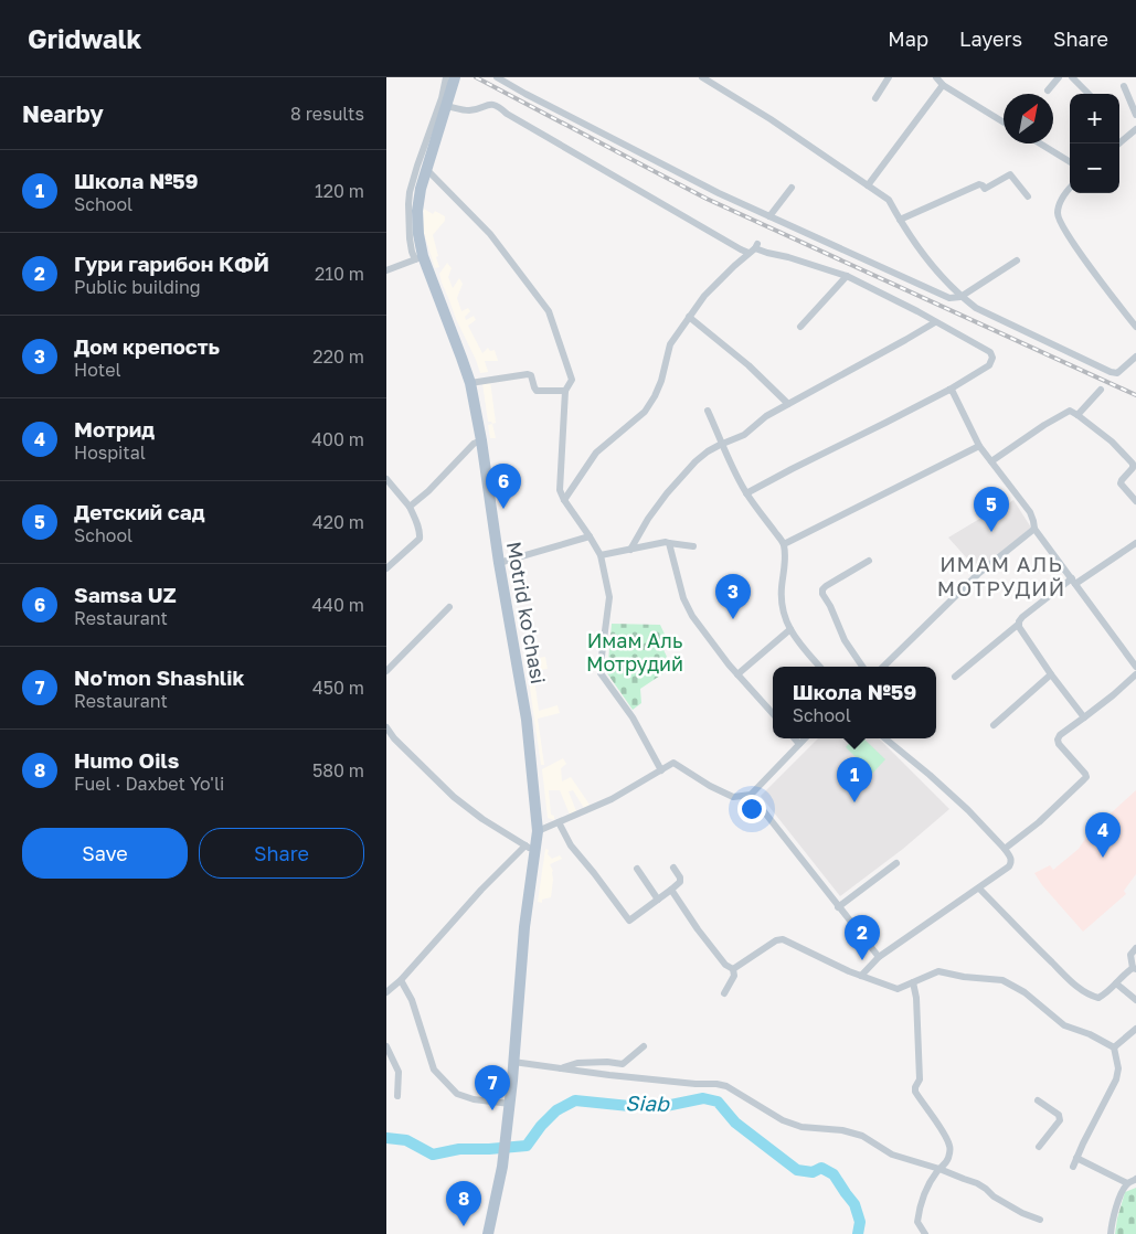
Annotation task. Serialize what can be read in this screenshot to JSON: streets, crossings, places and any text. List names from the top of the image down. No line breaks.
{"streets":{"main road":["Motrid ko'chasi"]},"districts":["ИМАМ АЛЬ МОТРУДИЙ"],"water":["Siab"],"parks":["Имам Аль Мотрудий"],"north":"top right","page":{"header":"Gridwalk","nav":["Map","Layers","Share"],"heading":["Nearby","8 results"],"map_buttons":["+","−"],"list":[{"mark":"1","name":"Школа №59","note":"School","value":"120 m"},{"mark":"2","name":"Гури гарибон КФЙ","note":"Public building","value":"210 m"},{"mark":"3","name":"Дом крепость","note":"Hotel","value":"220 m"},{"mark":"4","name":"Мотрид","note":"Hospital","value":"400 m"},{"mark":"5","name":"Детский сад","note":"School","value":"420 m"},{"mark":"6","name":"Samsa UZ","note":"Restaurant","value":"440 m"},{"mark":"7","name":"No'mon Shashlik","note":"Restaurant","value":"450 m"},{"mark":"8","name":"Humo Oils","note":"Fuel · Daxbet Yo'li","value":"580 m"}],"pins":["6","5","3","1","4","2","7","8"],"popup":["Школа №59","School"],"buttons":["Save","Share"]}}
